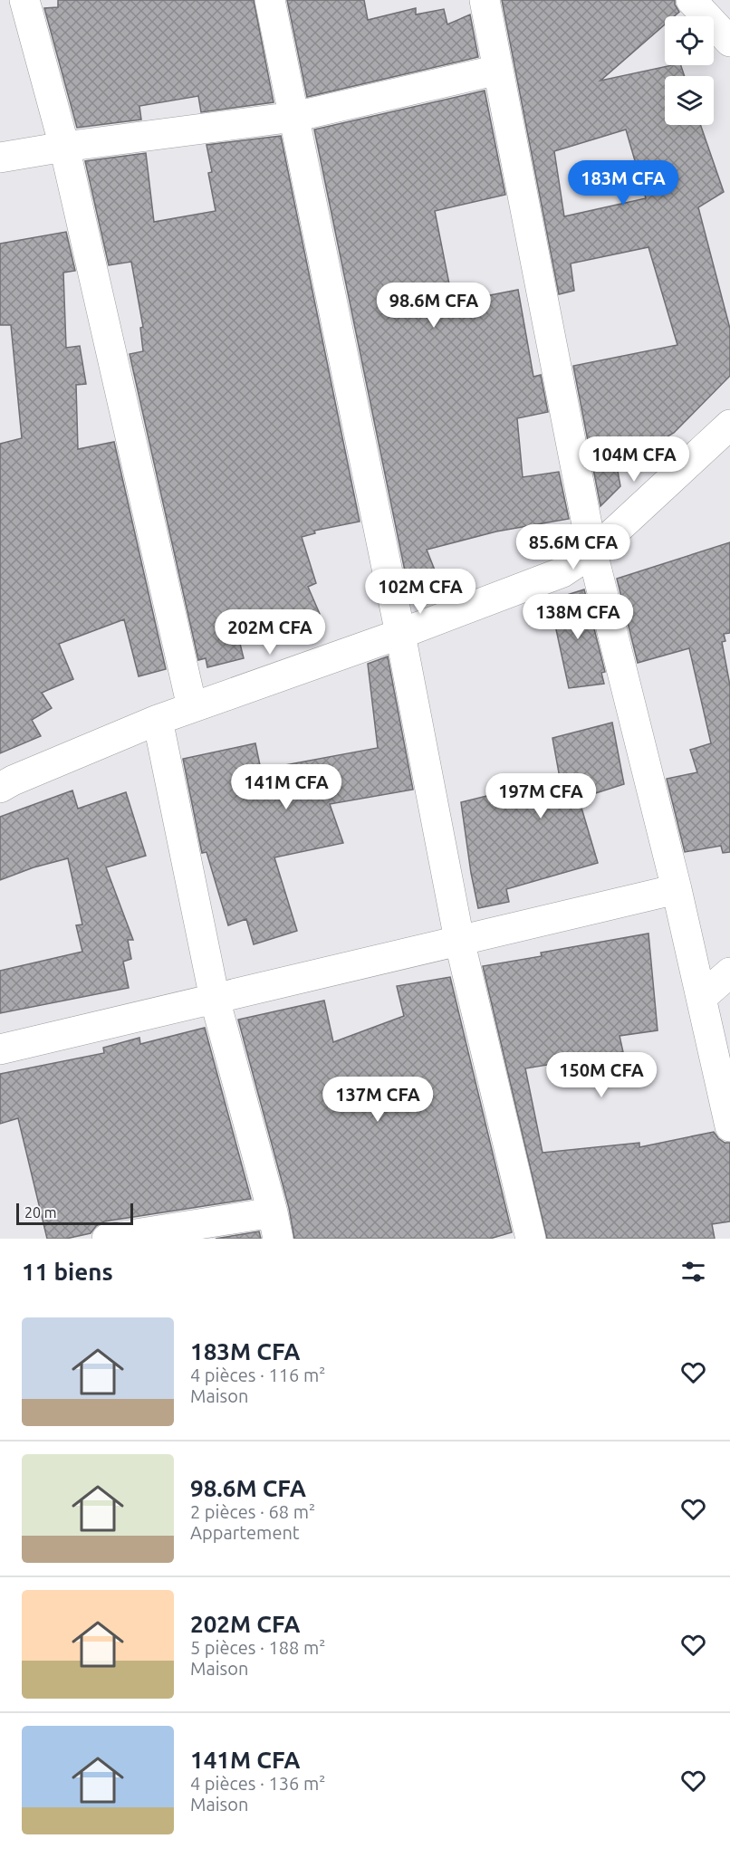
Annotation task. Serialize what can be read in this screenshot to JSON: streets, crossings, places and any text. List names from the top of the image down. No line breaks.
{"scale_bar":"20 m","page":{"price":["183M CFA","98.6M CFA","104M CFA","85.6M CFA","102M CFA","138M CFA","202M CFA","141M CFA","197M CFA","150M CFA","137M CFA"],"scale":"20 m","heading":"11 biens","list":[{"name":"183M CFA","note":"4 pièces · 116 m² · Maison"},{"name":"98.6M CFA","note":"2 pièces · 68 m² · Appartement"},{"name":"202M CFA","note":"5 pièces · 188 m² · Maison"},{"name":"141M CFA","note":"4 pièces · 136 m² · Maison"}]}}
